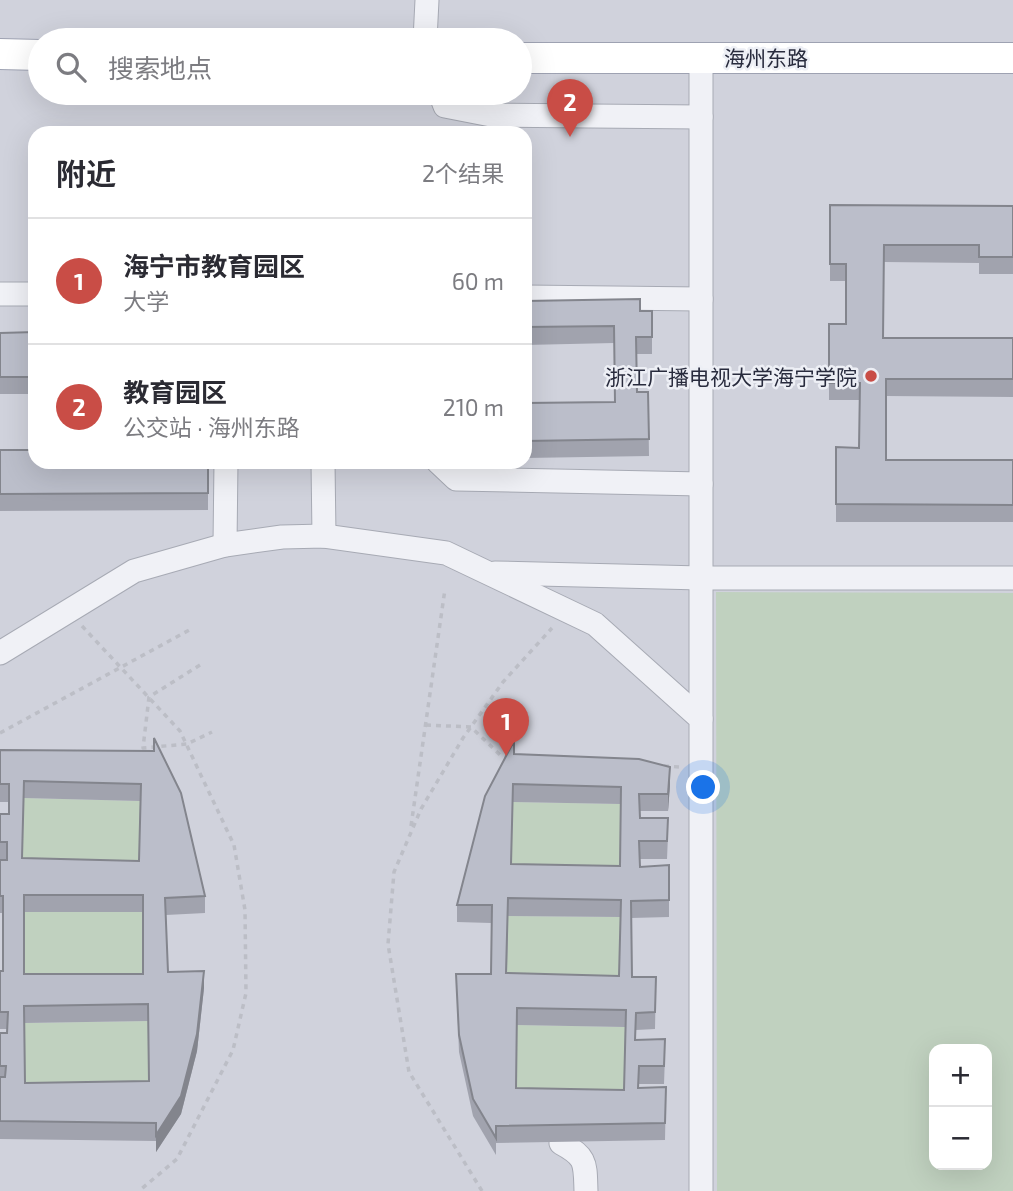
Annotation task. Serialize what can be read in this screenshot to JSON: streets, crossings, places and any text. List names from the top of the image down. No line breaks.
{"streets":{"main road":["海州东路"]},"places":["浙江广播电视大学海宁学院"],"page":{"search":"搜索地点","pins":["2","1"],"heading":["附近","2个结果"],"list":[{"mark":"1","name":"海宁市教育园区","note":"大学","value":"60 m"},{"mark":"2","name":"教育园区","note":"公交站 · 海州东路","value":"210 m"}],"map_buttons":["+","−"]}}
